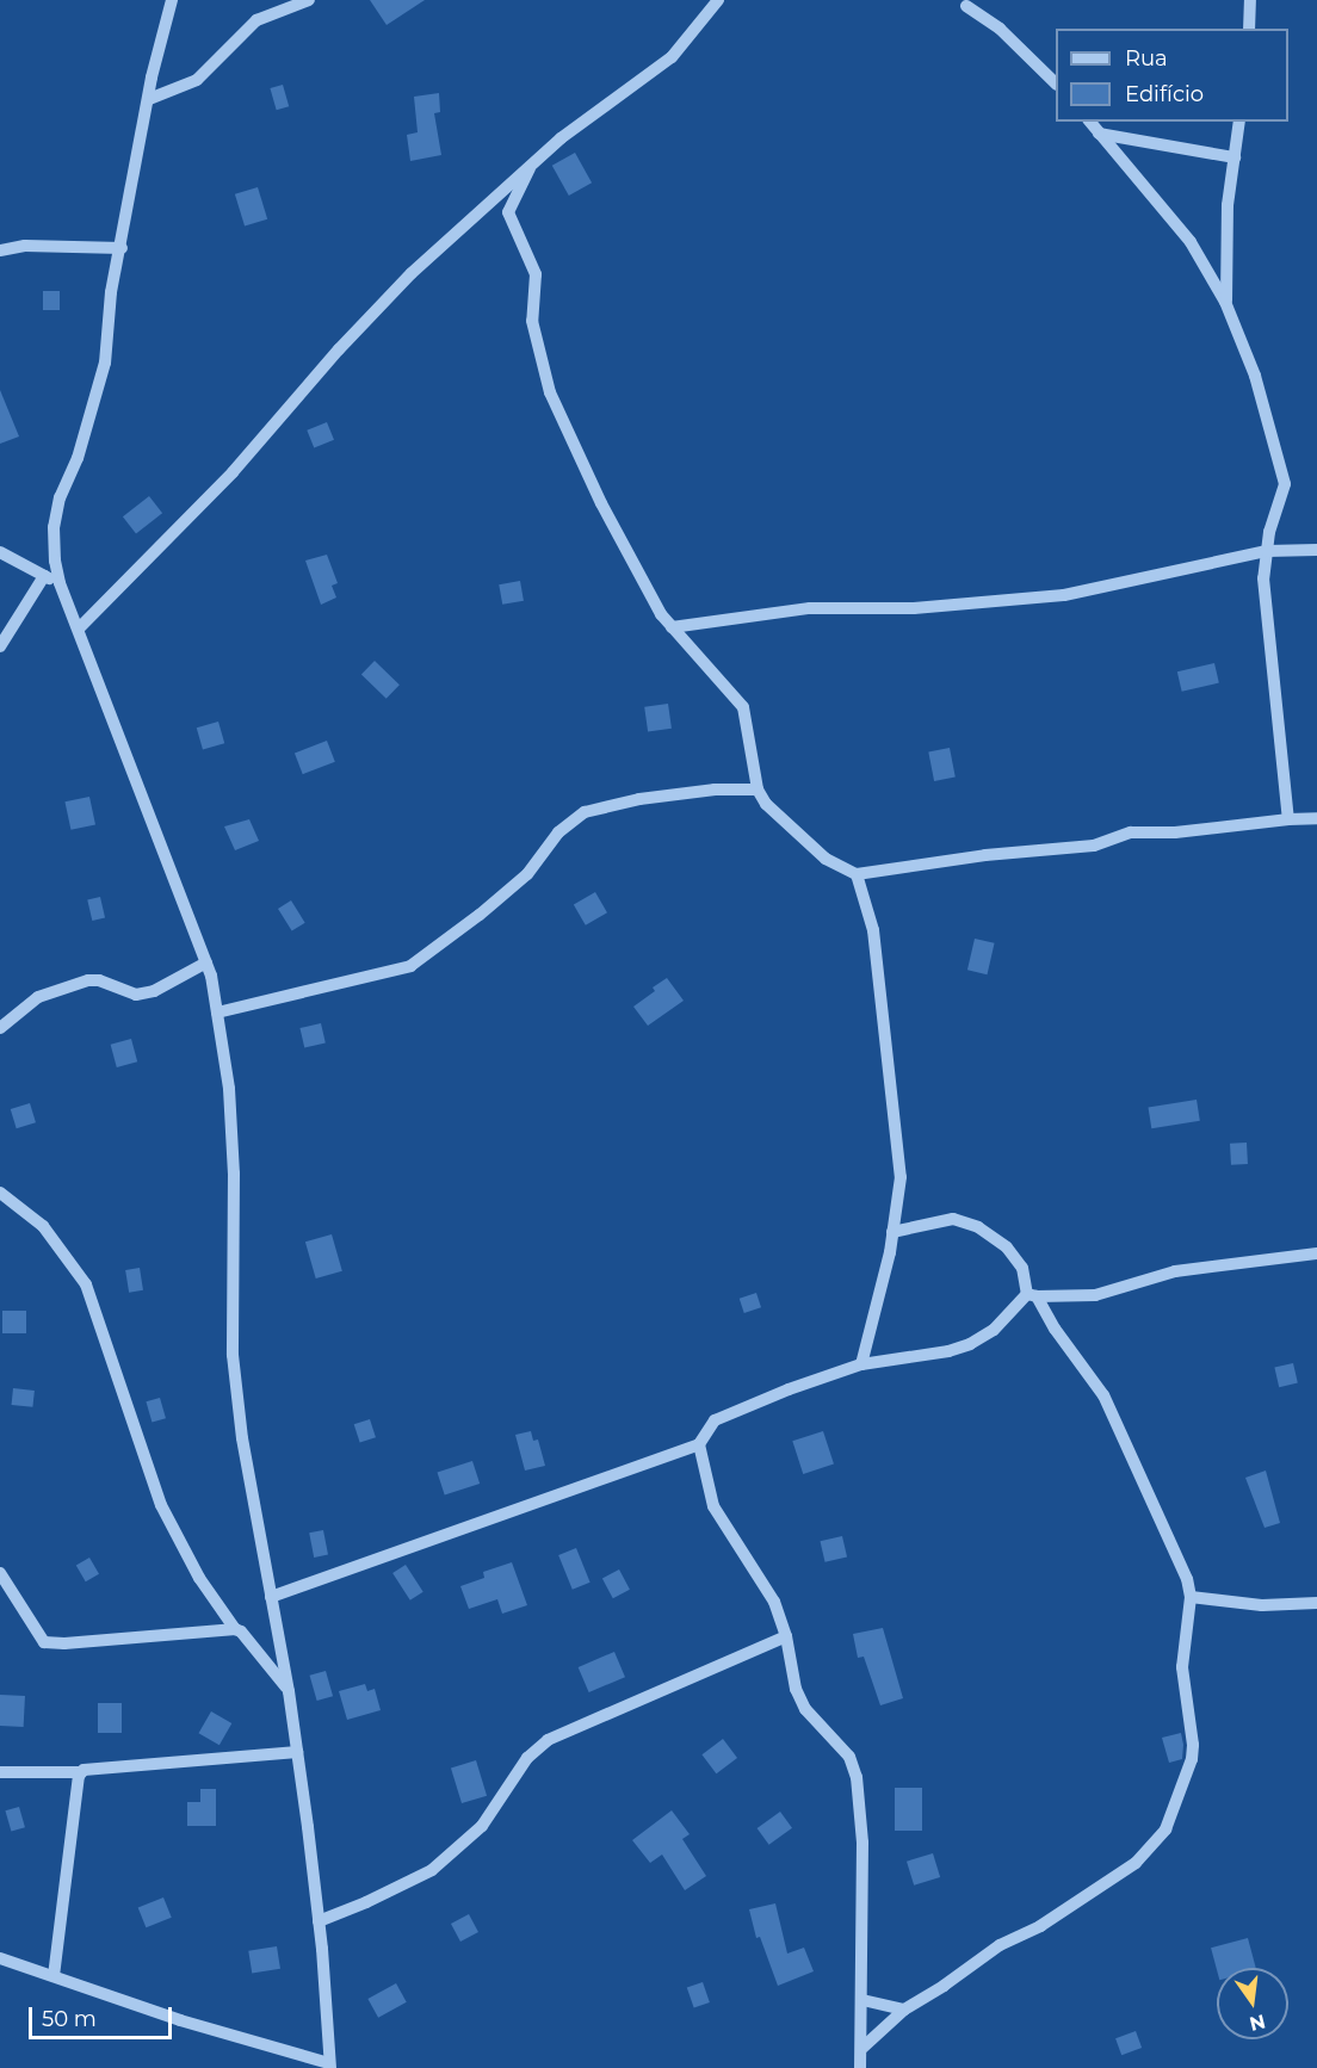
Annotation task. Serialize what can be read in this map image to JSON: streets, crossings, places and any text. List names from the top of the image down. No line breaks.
{"legend":["Rua","Edifício"],"scale_bar":"50 m","north":"bottom"}
